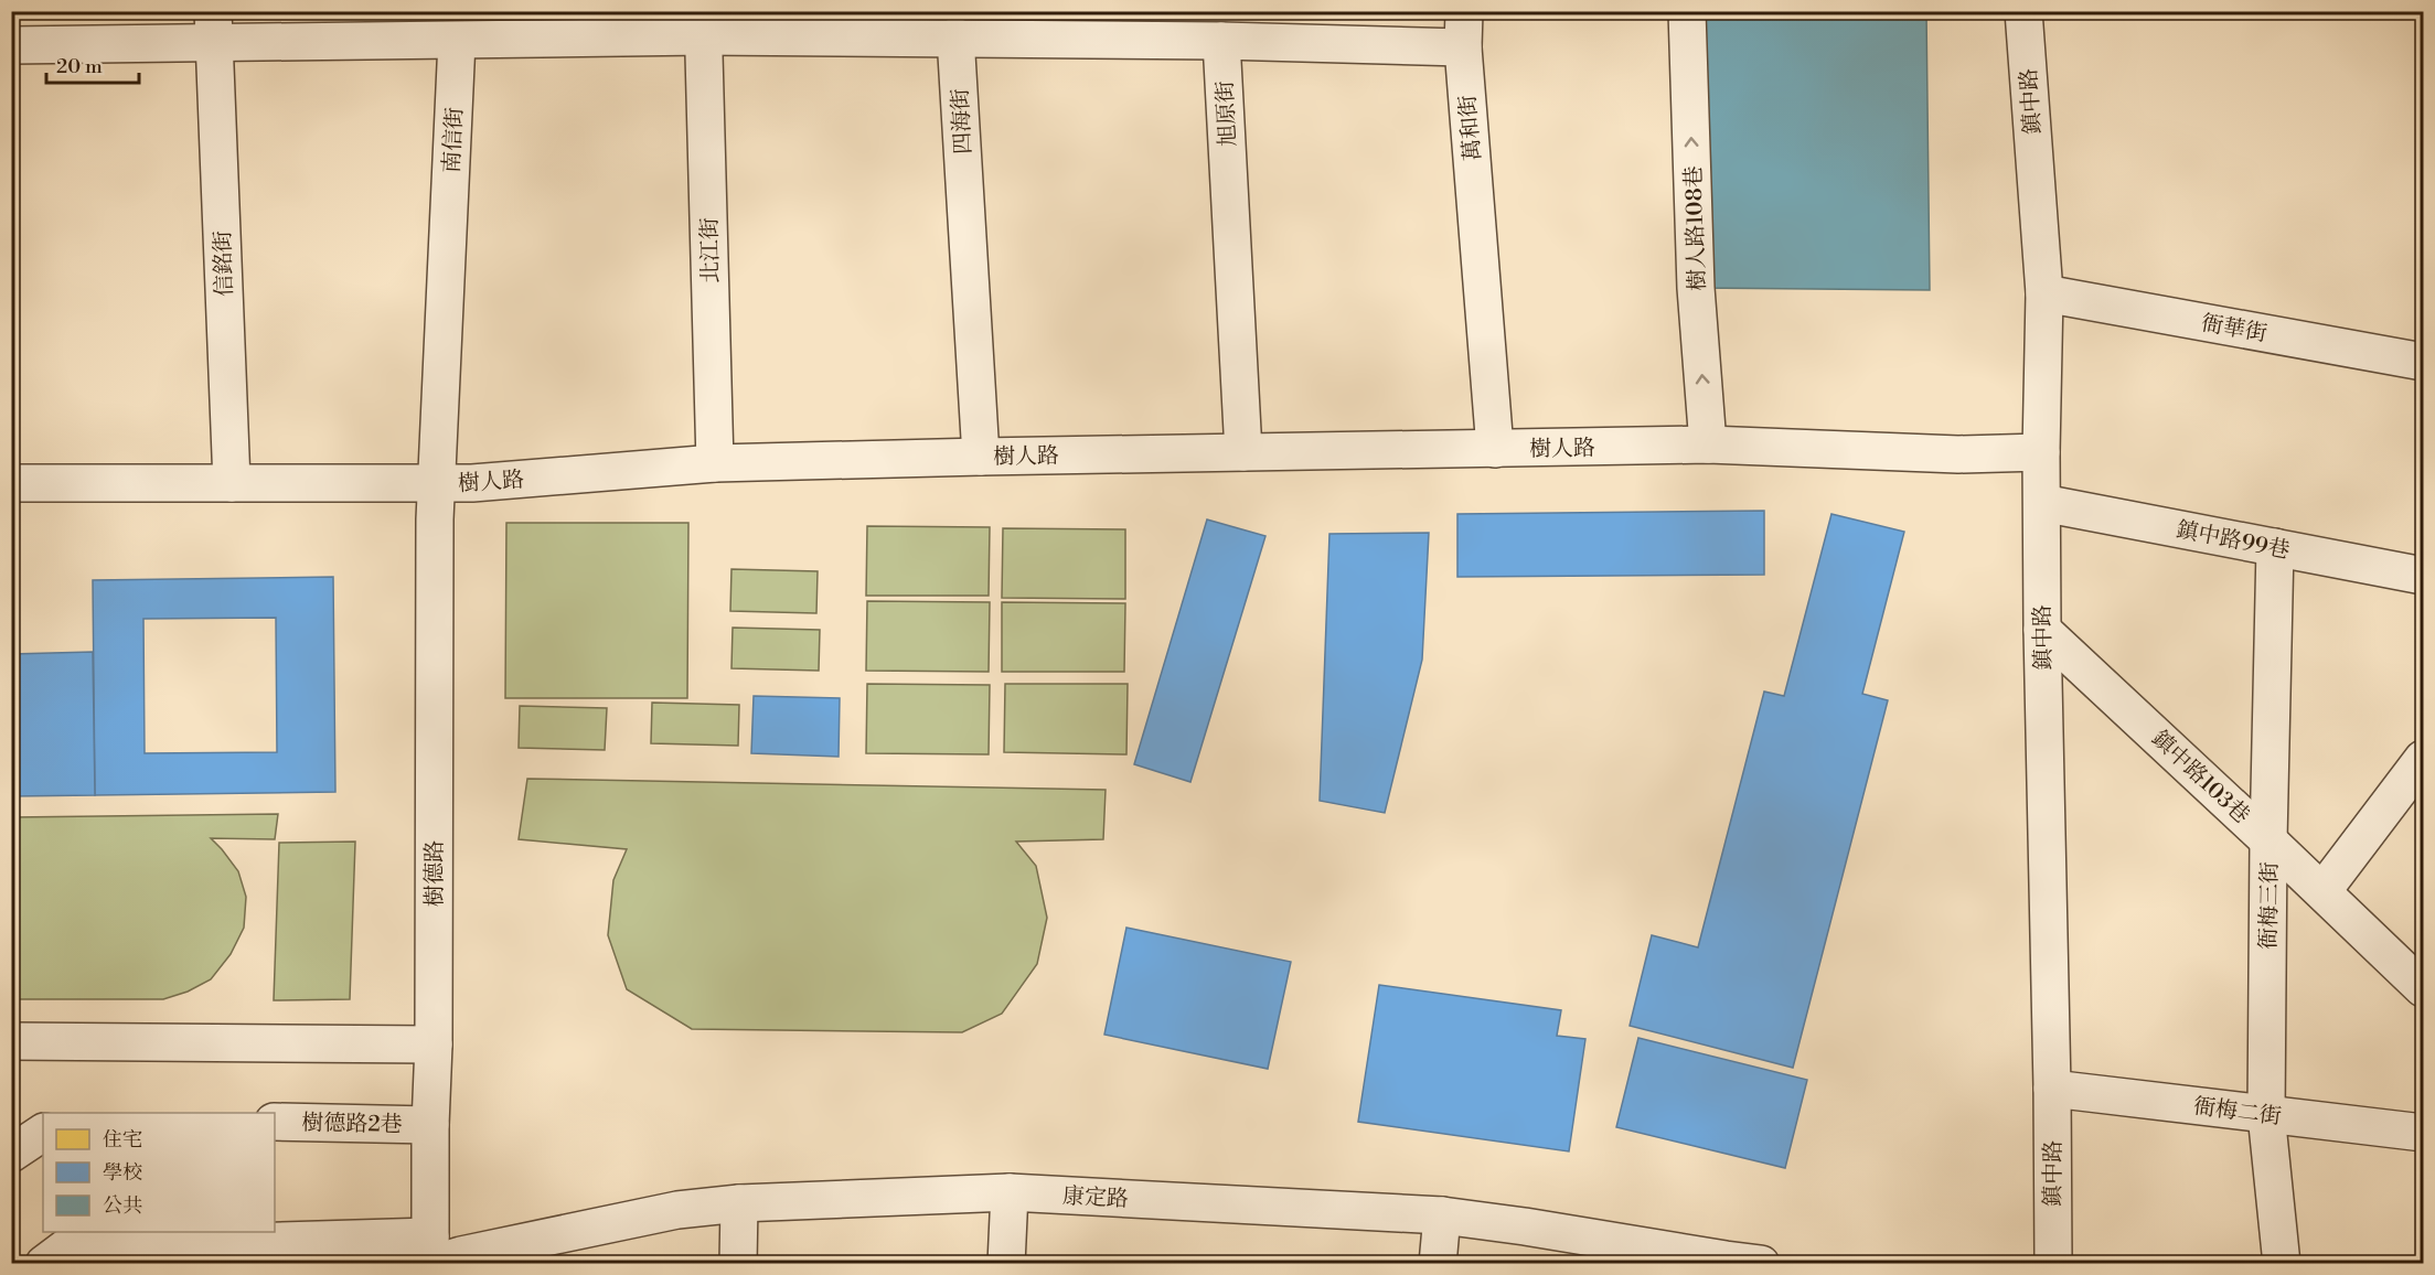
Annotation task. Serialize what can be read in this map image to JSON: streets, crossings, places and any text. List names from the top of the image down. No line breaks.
{"streets":{"street":["鎮中路","旭原街","四海街","萬和街","南信街","樹人路108巷","北江街","信銘街","衙華街","樹人路","鎮中路99巷","鎮中路103巷","樹德路","衙梅三街","衙梅二街","樹德路2巷","康定路"]},"crossings":[["鎮中路","衙華街"],["鎮中路","樹人路"],["鎮中路","鎮中路99巷"],["鎮中路","鎮中路103巷"],["鎮中路","衙梅二街"],["旭原街","樹人路"],["四海街","樹人路"],["萬和街","樹人路"],["南信街","樹人路"],["南信街","樹德路"],["樹人路108巷","樹人路"],["北江街","樹人路"],["信銘街","樹人路"],["樹人路","樹德路"],["鎮中路99巷","衙梅三街"],["鎮中路103巷","衙梅三街"],["樹德路","樹德路2巷"],["樹德路","康定路"],["衙梅三街","衙梅二街"]],"one_way":["樹人路108巷"],"legend":["住宅","學校","公共"],"scale_bar":"20 m"}
